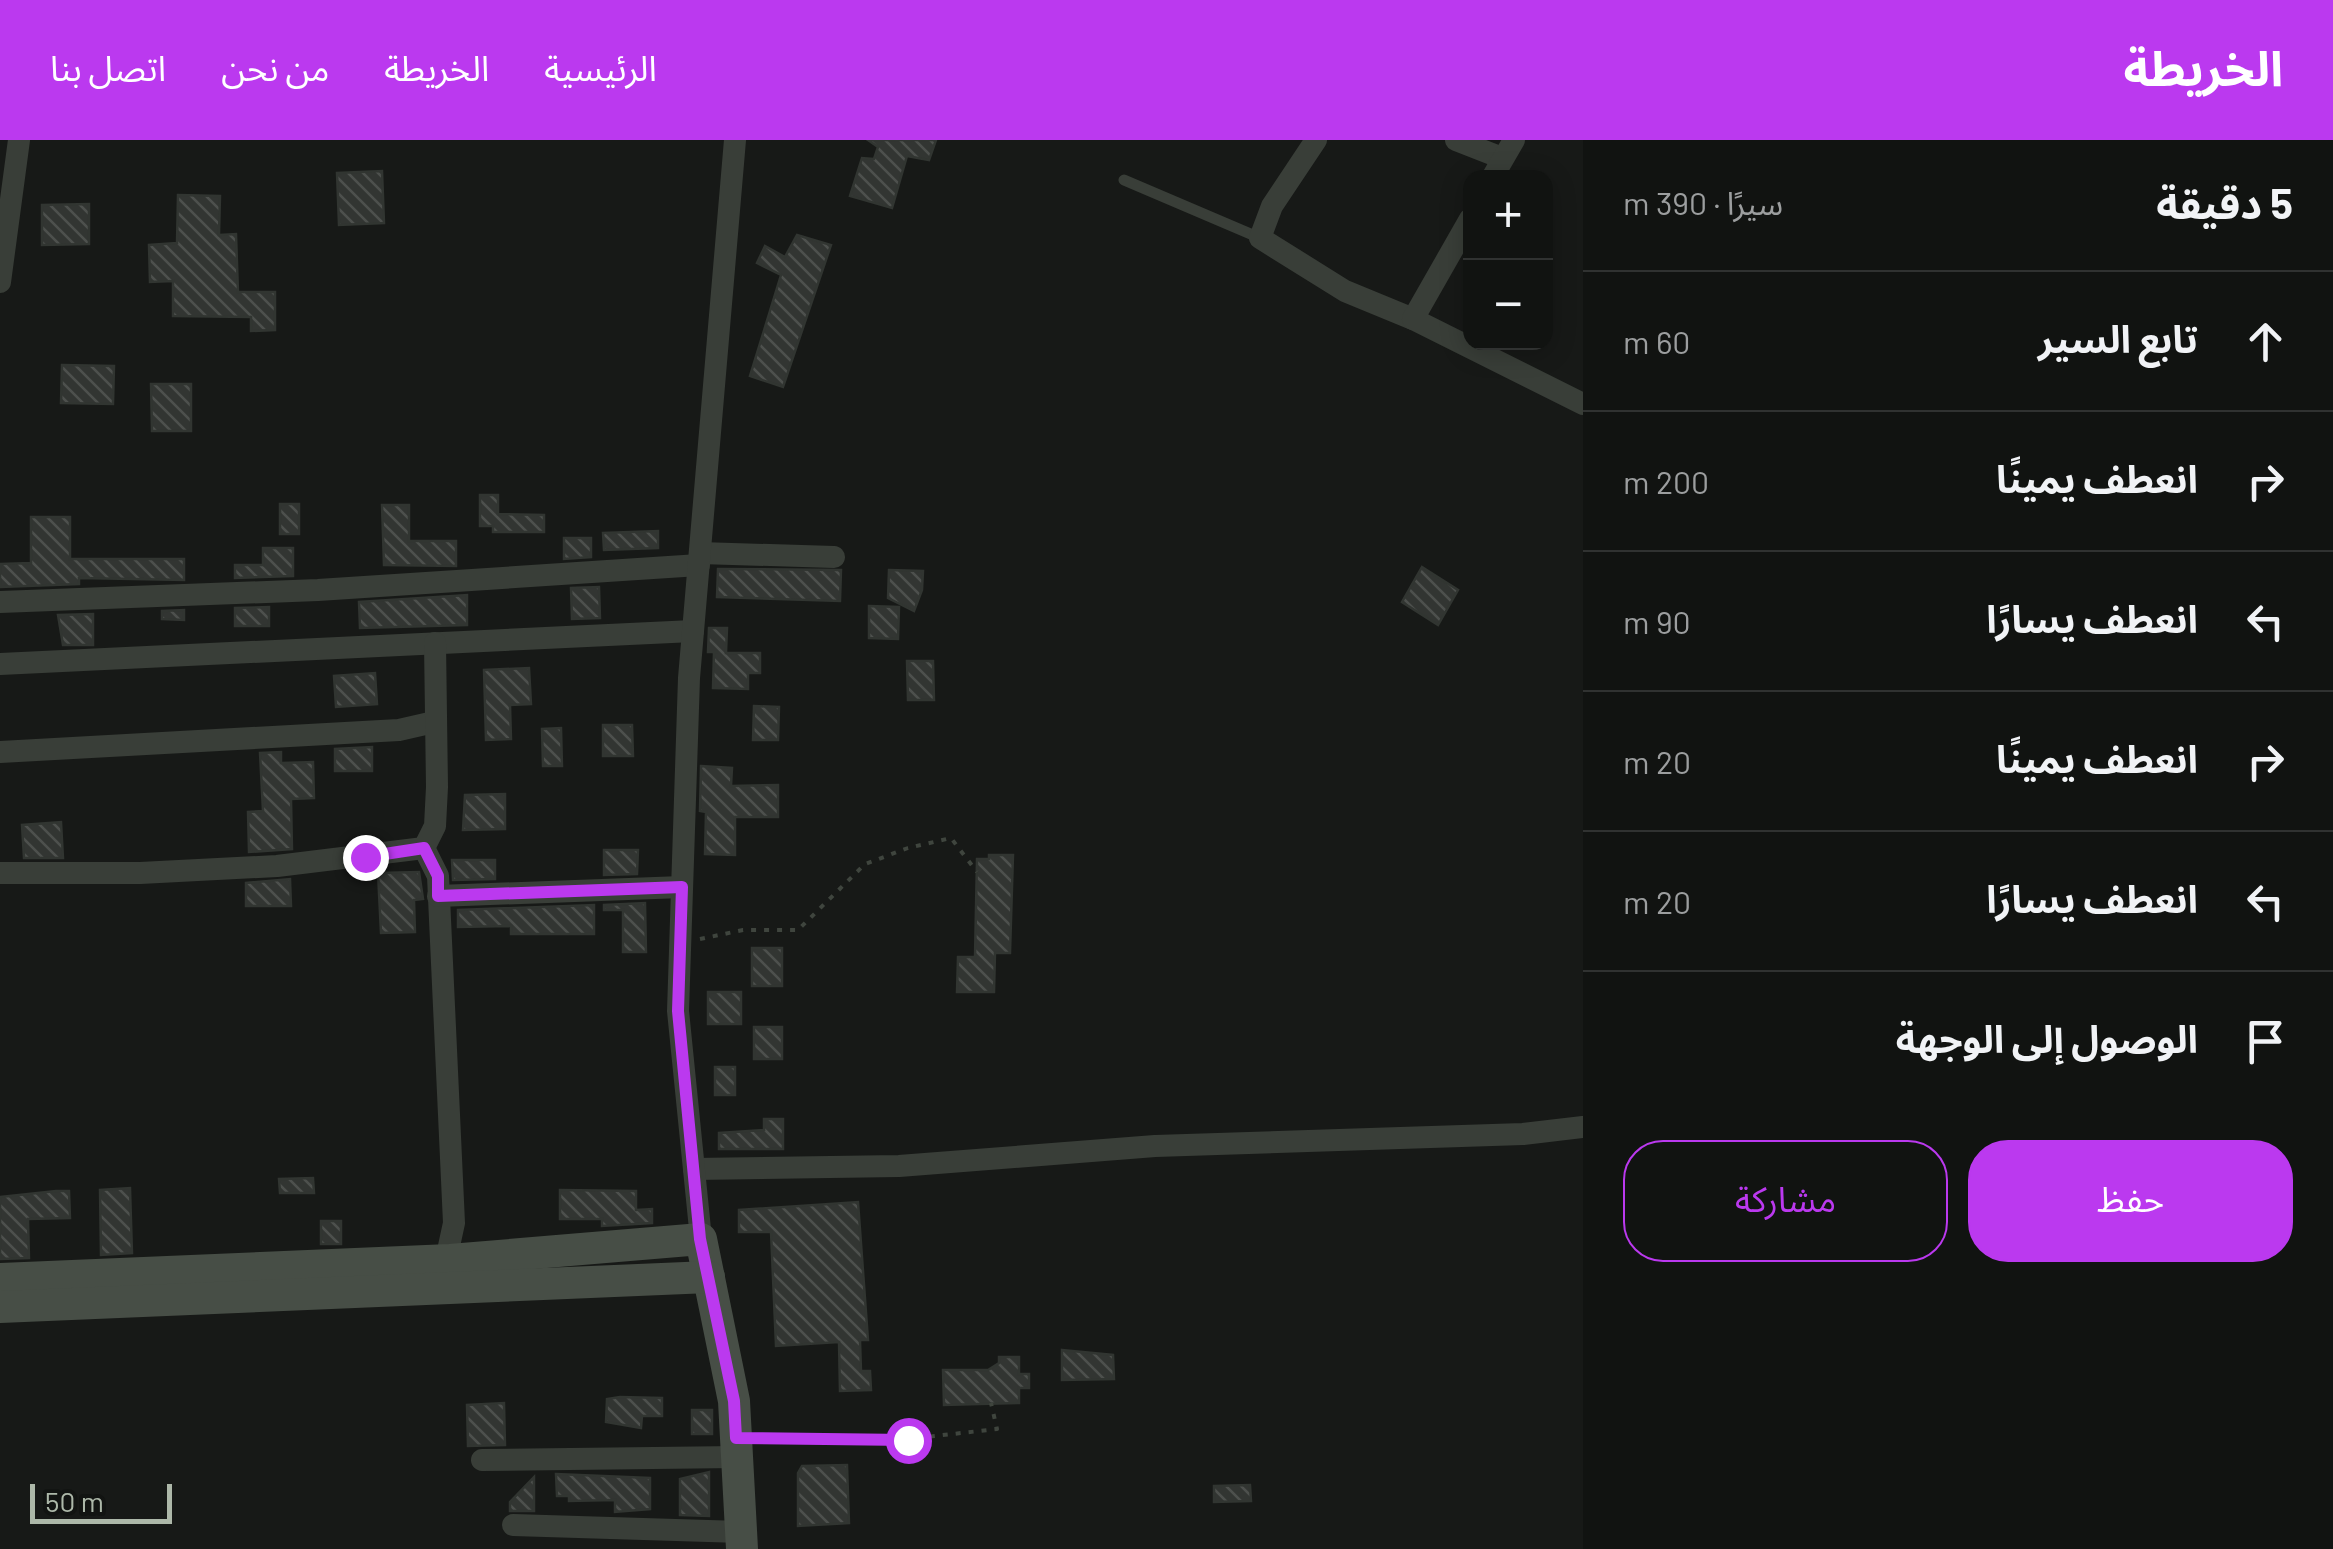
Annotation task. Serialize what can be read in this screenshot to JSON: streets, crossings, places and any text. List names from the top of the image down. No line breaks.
{"scale_bar":"50 m","page":{"header":"الخريطة","nav":["الرئيسية","الخريطة","من نحن","اتصل بنا"],"heading":["5 دقيقة","سيرًا · 390 m"],"map_buttons":["+","−"],"list":[["تابع السير","60 m"],["انعطف يمينًا","200 m"],["انعطف يسارًا","90 m"],["انعطف يمينًا","20 m"],["انعطف يسارًا","20 m"],"الوصول إلى الوجهة"],"buttons":["حفظ","مشاركة"],"scale":"50 m"}}
